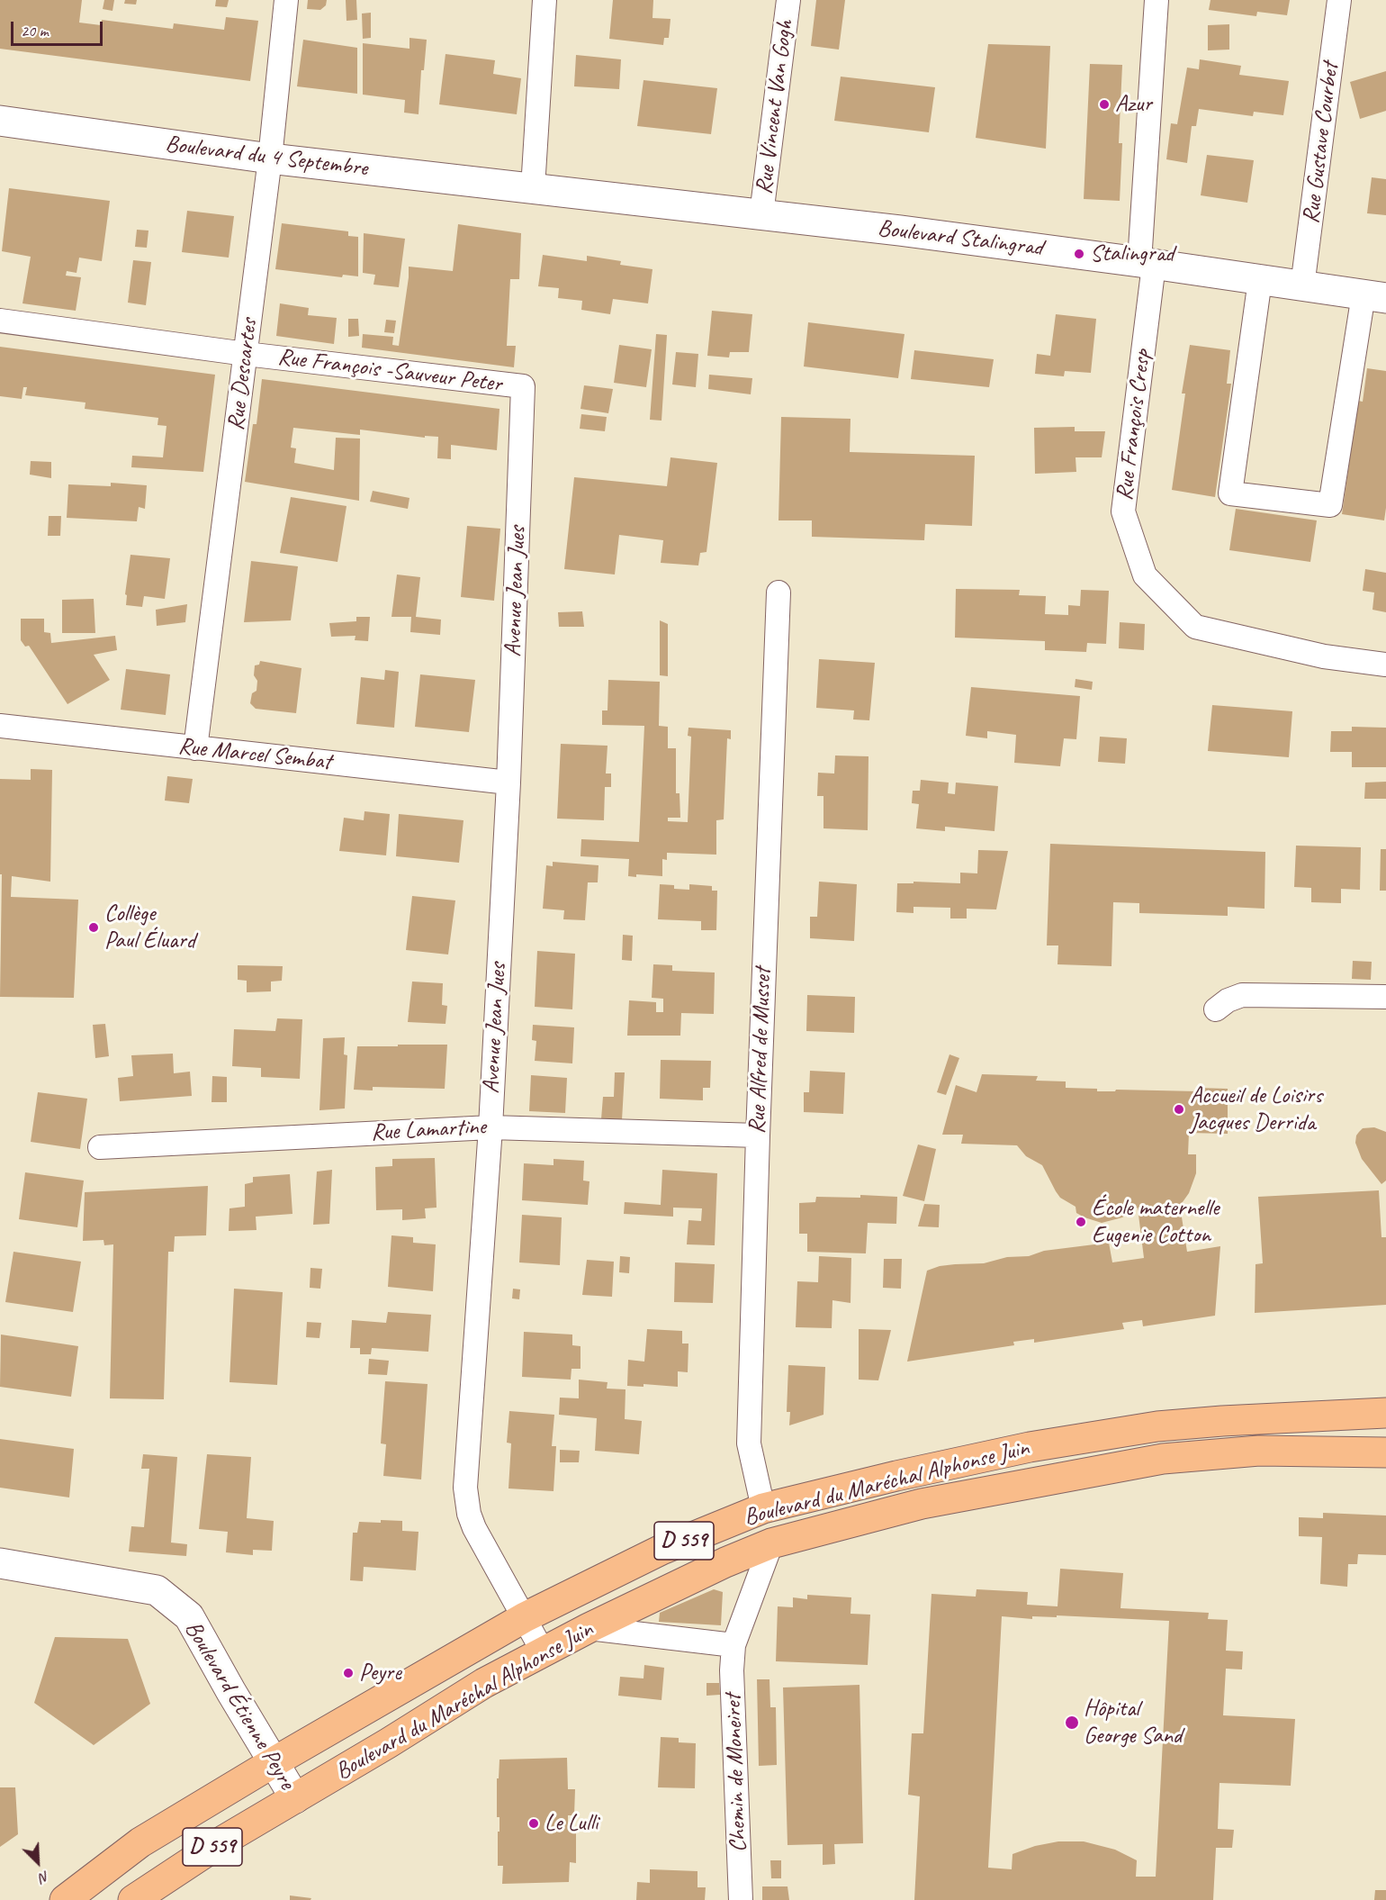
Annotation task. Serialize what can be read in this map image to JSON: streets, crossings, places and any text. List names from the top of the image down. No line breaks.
{"streets":{"main road":["Boulevard du Maréchal Alphonse Juin","D 559"],"street":["Rue Vincent Van Gogh","Rue Gustave Courbet","Boulevard du 4 Septembre","Boulevard Stalingrad","Rue François -Sauveur Peter","Rue Descartes","Rue François Cresp","Avenue Jean Jues","Rue Marcel Sembat","Rue Alfred de Musset","Rue Lamartine","Boulevard Étienne Peyre","Chemin de Moneiret"]},"crossings":[["Rue Vincent Van Gogh","Boulevard Stalingrad"],["Rue Gustave Courbet","Boulevard Stalingrad"],["Boulevard du 4 Septembre","Boulevard Stalingrad"],["Boulevard du 4 Septembre","Rue Descartes"],["Boulevard Stalingrad","Rue François Cresp"],["Rue François -Sauveur Peter","Rue Descartes"],["Rue François -Sauveur Peter","Avenue Jean Jues"],["Rue Descartes","Rue Marcel Sembat"],["Avenue Jean Jues","Rue Marcel Sembat"],["Avenue Jean Jues","Rue Lamartine"],["Avenue Jean Jues","Boulevard du Maréchal Alphonse Juin"],["Rue Alfred de Musset","Rue Lamartine"],["Rue Alfred de Musset","Boulevard du Maréchal Alphonse Juin"],["Boulevard du Maréchal Alphonse Juin","Boulevard Étienne Peyre"],["Boulevard du Maréchal Alphonse Juin","Chemin de Moneiret"]],"places":["Azur","Stalingrad","Collège Paul Éluard","Accueil de Loisirs Jacques Derrida","École maternelle Eugenie Cotton","Peyre","Hôpital George Sand","Le Lulli"],"scale_bar":"20 m","north":"bottom right"}
